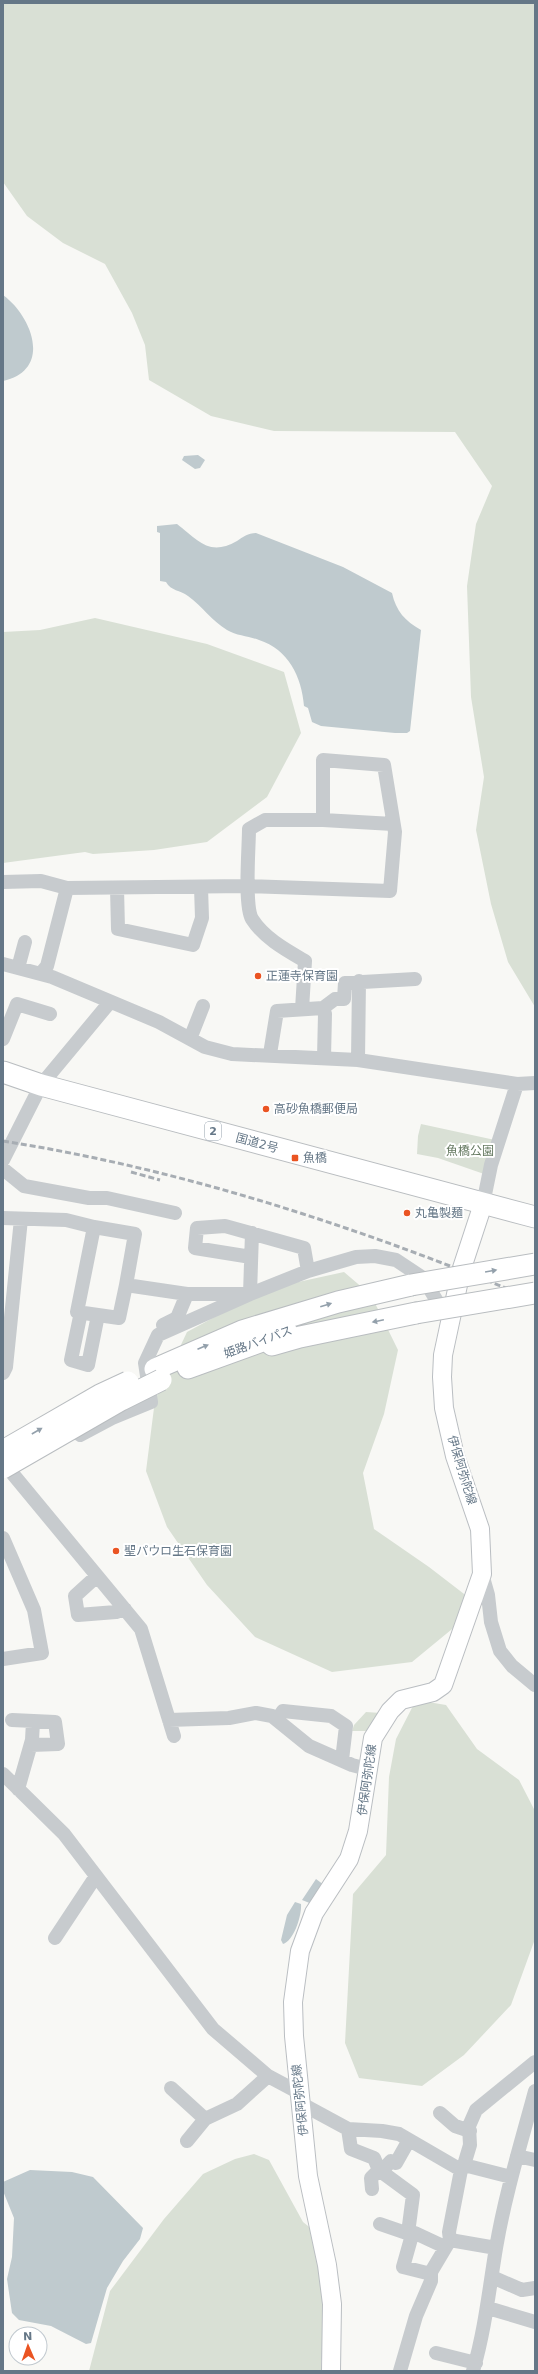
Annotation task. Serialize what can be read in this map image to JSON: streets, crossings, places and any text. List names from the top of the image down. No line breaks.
{"streets":{"highway":["2","国道2号","姫路バイパス"],"main road":["伊保阿弥陀線"]},"crossings":[["国道2号","伊保阿弥陀線"]],"parks":["魚橋公園"],"places":{"other":["正蓮寺保育園","高砂魚橋郵便局","丸亀製麺","聖パウロ生石保育園"],"transit":["魚橋"]},"north":"top"}
